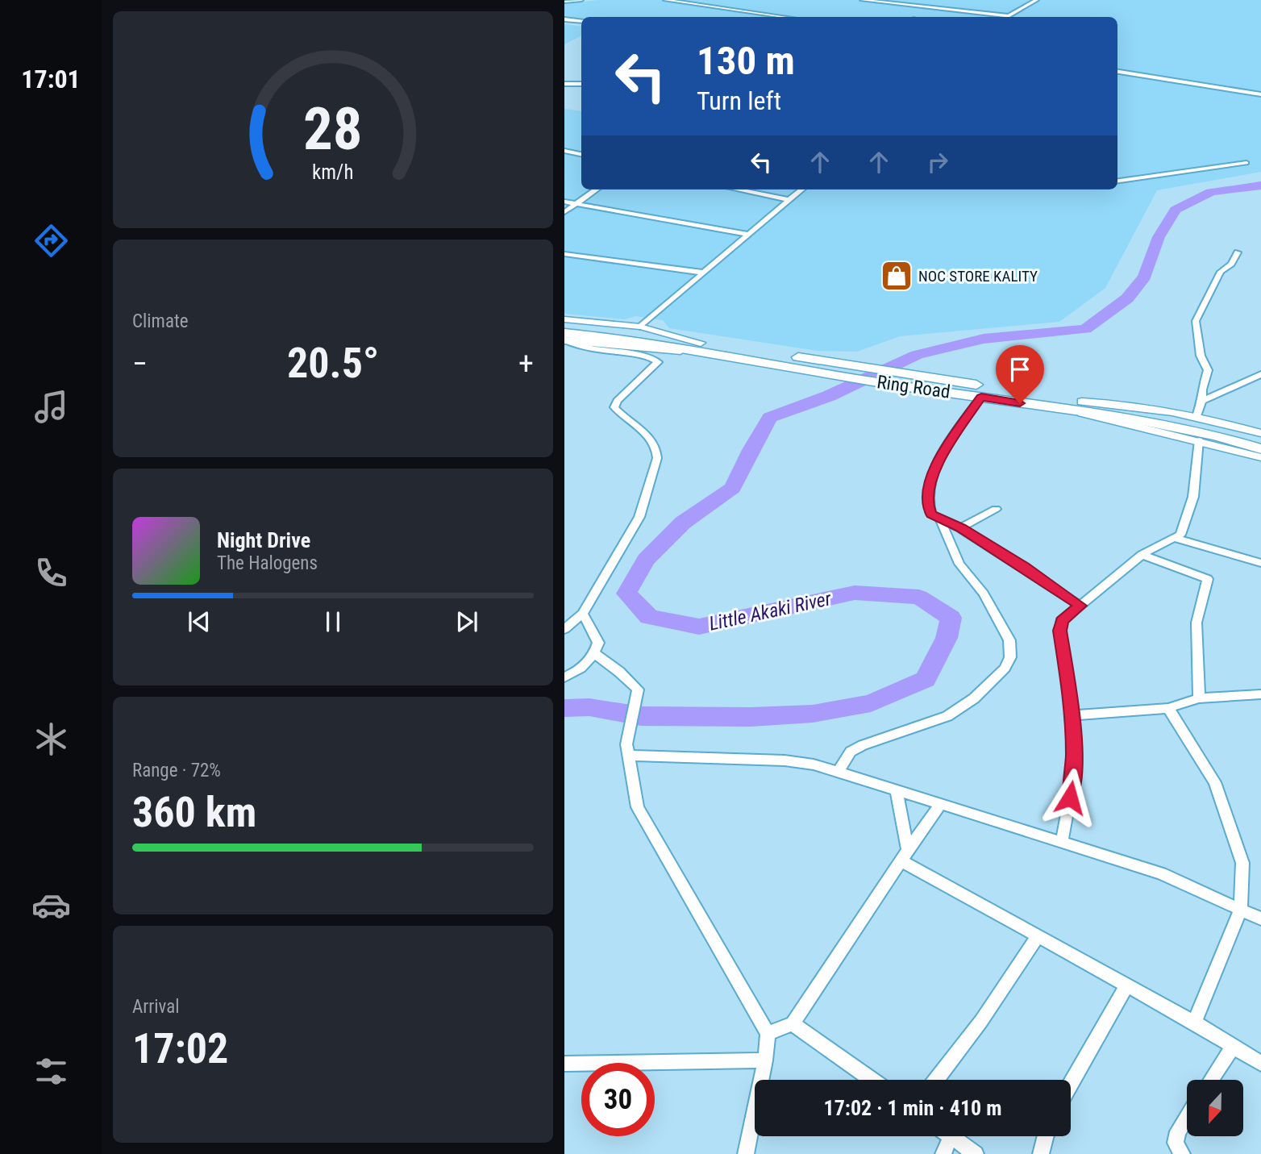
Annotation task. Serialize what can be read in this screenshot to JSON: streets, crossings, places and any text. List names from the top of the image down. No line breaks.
{"streets":{"highway":["Ring Road"]},"water":["Little Akaki River"],"places":{"shop":["NOC STORE KALITY"]},"north":"bottom","page":{"tabs":"17:01","turn":["130 m","Turn left"],"tile":["Climate",["Range · 72%","360 km"],["Arrival","17:02"]],"heat":["−","20.5°","+"],"song":["Night Drive","The Halogens"],"limit":"30","trip":"17:02 · 1 min · 410 m","gauge":["28","km/h"]}}
